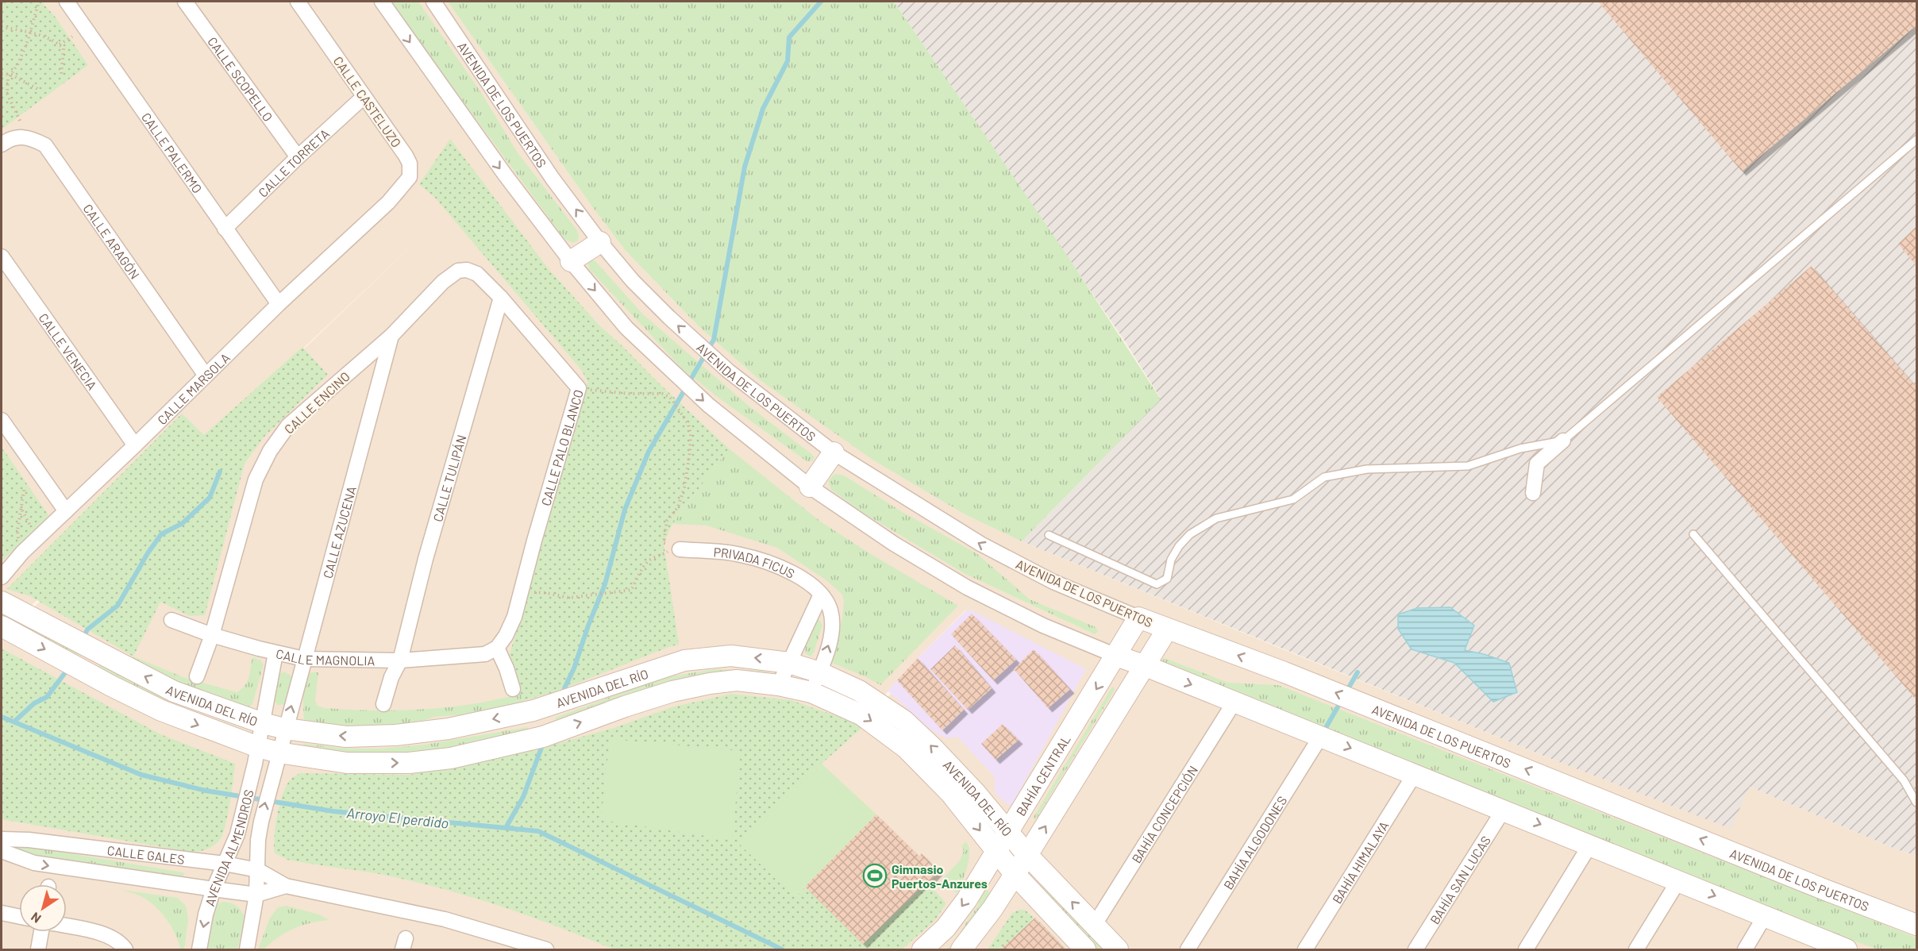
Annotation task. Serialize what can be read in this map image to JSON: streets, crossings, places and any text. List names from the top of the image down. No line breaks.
{"streets":{"street":["CALLE SCOPELLO","CALLE CASTELUZO","AVENIDA DE LOS PUERTOS","CALLE PALERMO","CALLE TORRETA","CALLE ARAGÓN","CALLE VENECIA","CALLE MARSOLA","CALLE ENCINO","CALLE PALO BLANCO","CALLE TULIPÁN","CALLE AZUCENA","PRIVADA FICUS","CALLE MAGNOLIA","AVENIDA DEL RÍO","BAHÍA CENTRAL","BAHÍA CONCEPCIÓN","BAHÍA ALGODONES","AVENIDA ALMENDROS","CALLE GALES","BAHÍA HIMALAYA","BAHÍA SAN LUCAS"]},"crossings":[["CALLE SCOPELLO","CALLE TORRETA"],["CALLE CASTELUZO","CALLE TORRETA"],["CALLE CASTELUZO","CALLE MARSOLA"],["AVENIDA DE LOS PUERTOS","BAHÍA CENTRAL"],["CALLE PALERMO","CALLE TORRETA"],["CALLE PALERMO","CALLE MARSOLA"],["CALLE ARAGÓN","CALLE MARSOLA"],["CALLE VENECIA","CALLE MARSOLA"],["CALLE ENCINO","CALLE PALO BLANCO"],["CALLE ENCINO","CALLE AZUCENA"],["CALLE ENCINO","CALLE MAGNOLIA"],["CALLE PALO BLANCO","CALLE TULIPÁN"],["CALLE PALO BLANCO","CALLE MAGNOLIA"],["CALLE TULIPÁN","CALLE MAGNOLIA"],["CALLE AZUCENA","CALLE MAGNOLIA"],["CALLE AZUCENA","AVENIDA DEL RÍO"],["CALLE AZUCENA","AVENIDA ALMENDROS"],["PRIVADA FICUS","AVENIDA DEL RÍO"],["AVENIDA DEL RÍO","BAHÍA CENTRAL"],["AVENIDA DEL RÍO","BAHÍA CONCEPCIÓN"],["AVENIDA DEL RÍO","AVENIDA ALMENDROS"],["AVENIDA ALMENDROS","CALLE GALES"]],"water":["Arroyo El perdido"],"places":{"sports":["Gimnasio Puertos-Anzures"]},"north":"bottom left"}
